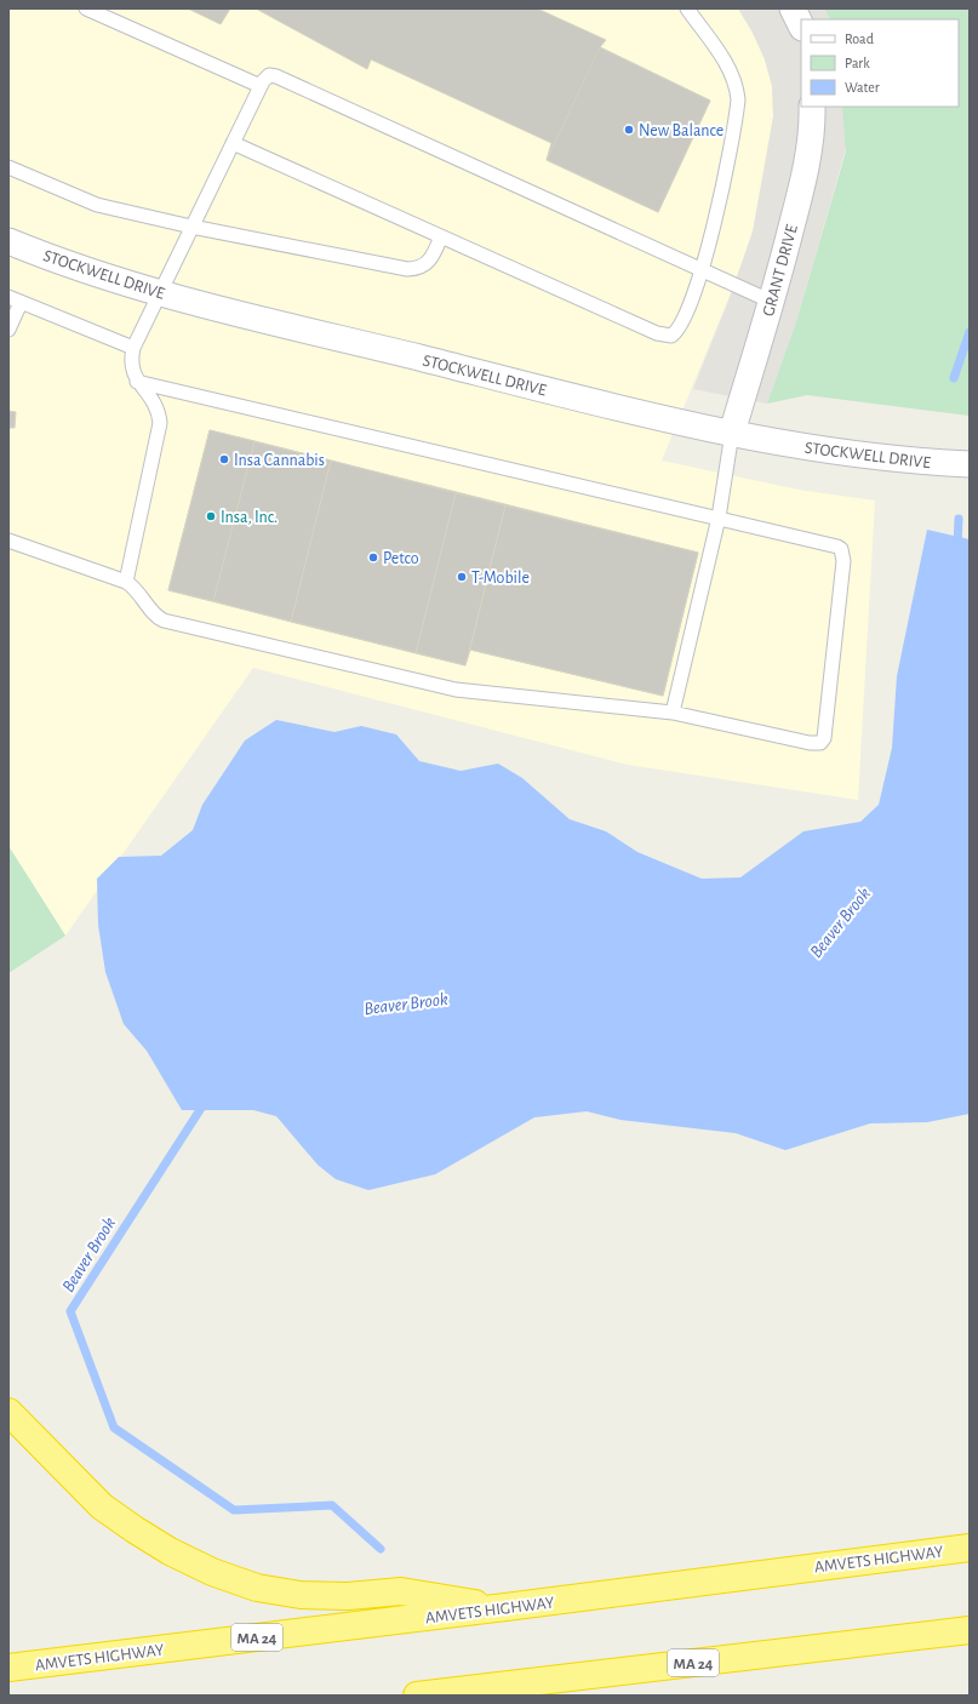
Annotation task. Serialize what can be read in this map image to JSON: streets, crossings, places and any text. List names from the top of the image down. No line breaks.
{"streets":{"highway":["AMVETS HIGHWAY","MA 24"],"street":["GRANT DRIVE","STOCKWELL DRIVE"]},"crossings":[["GRANT DRIVE","STOCKWELL DRIVE"]],"water":["Beaver Brook"],"places":["New Balance","Insa Cannabis","Insa, Inc.","Petco","T-Mobile"],"legend":["Road","Park","Water"]}
